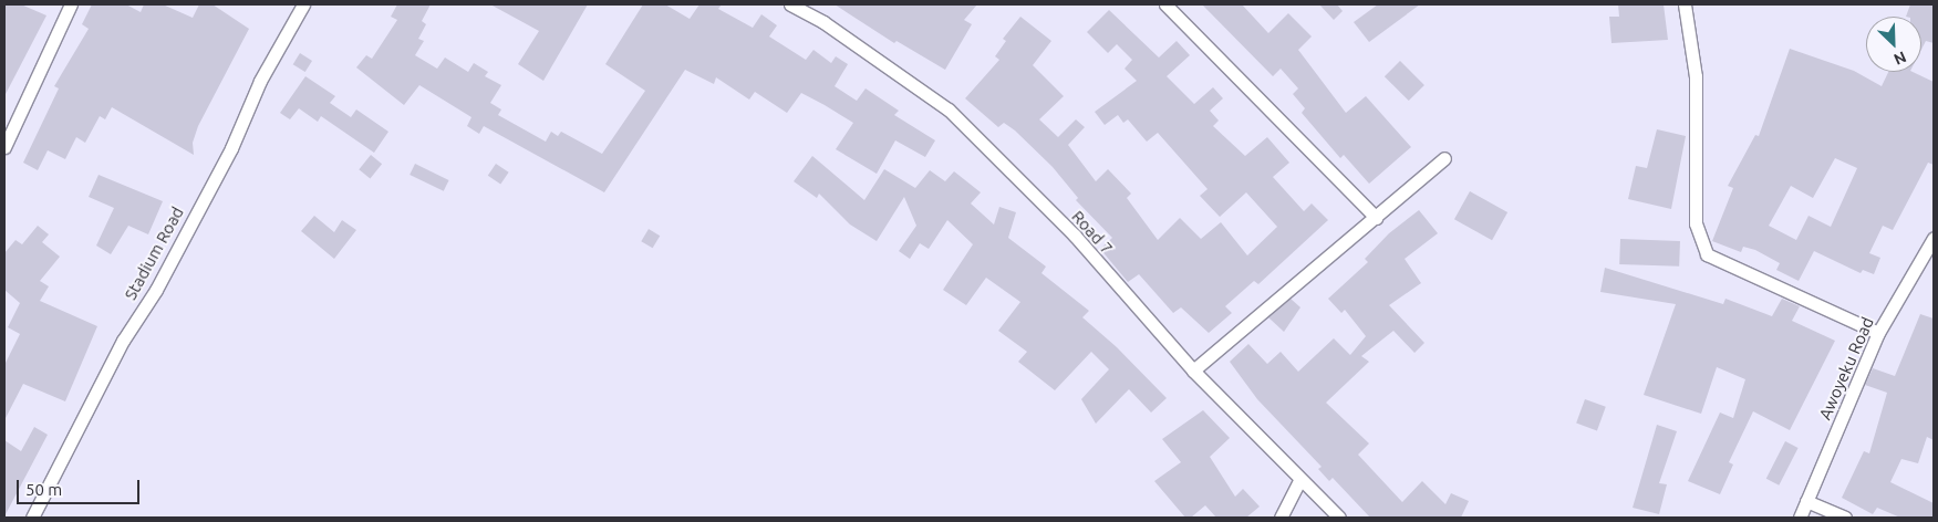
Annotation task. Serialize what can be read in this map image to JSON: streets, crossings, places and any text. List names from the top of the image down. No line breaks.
{"streets":{"street":["Road 7","Stadium Road","Awoyeku Road"]},"scale_bar":"50 m","north":"bottom right"}
